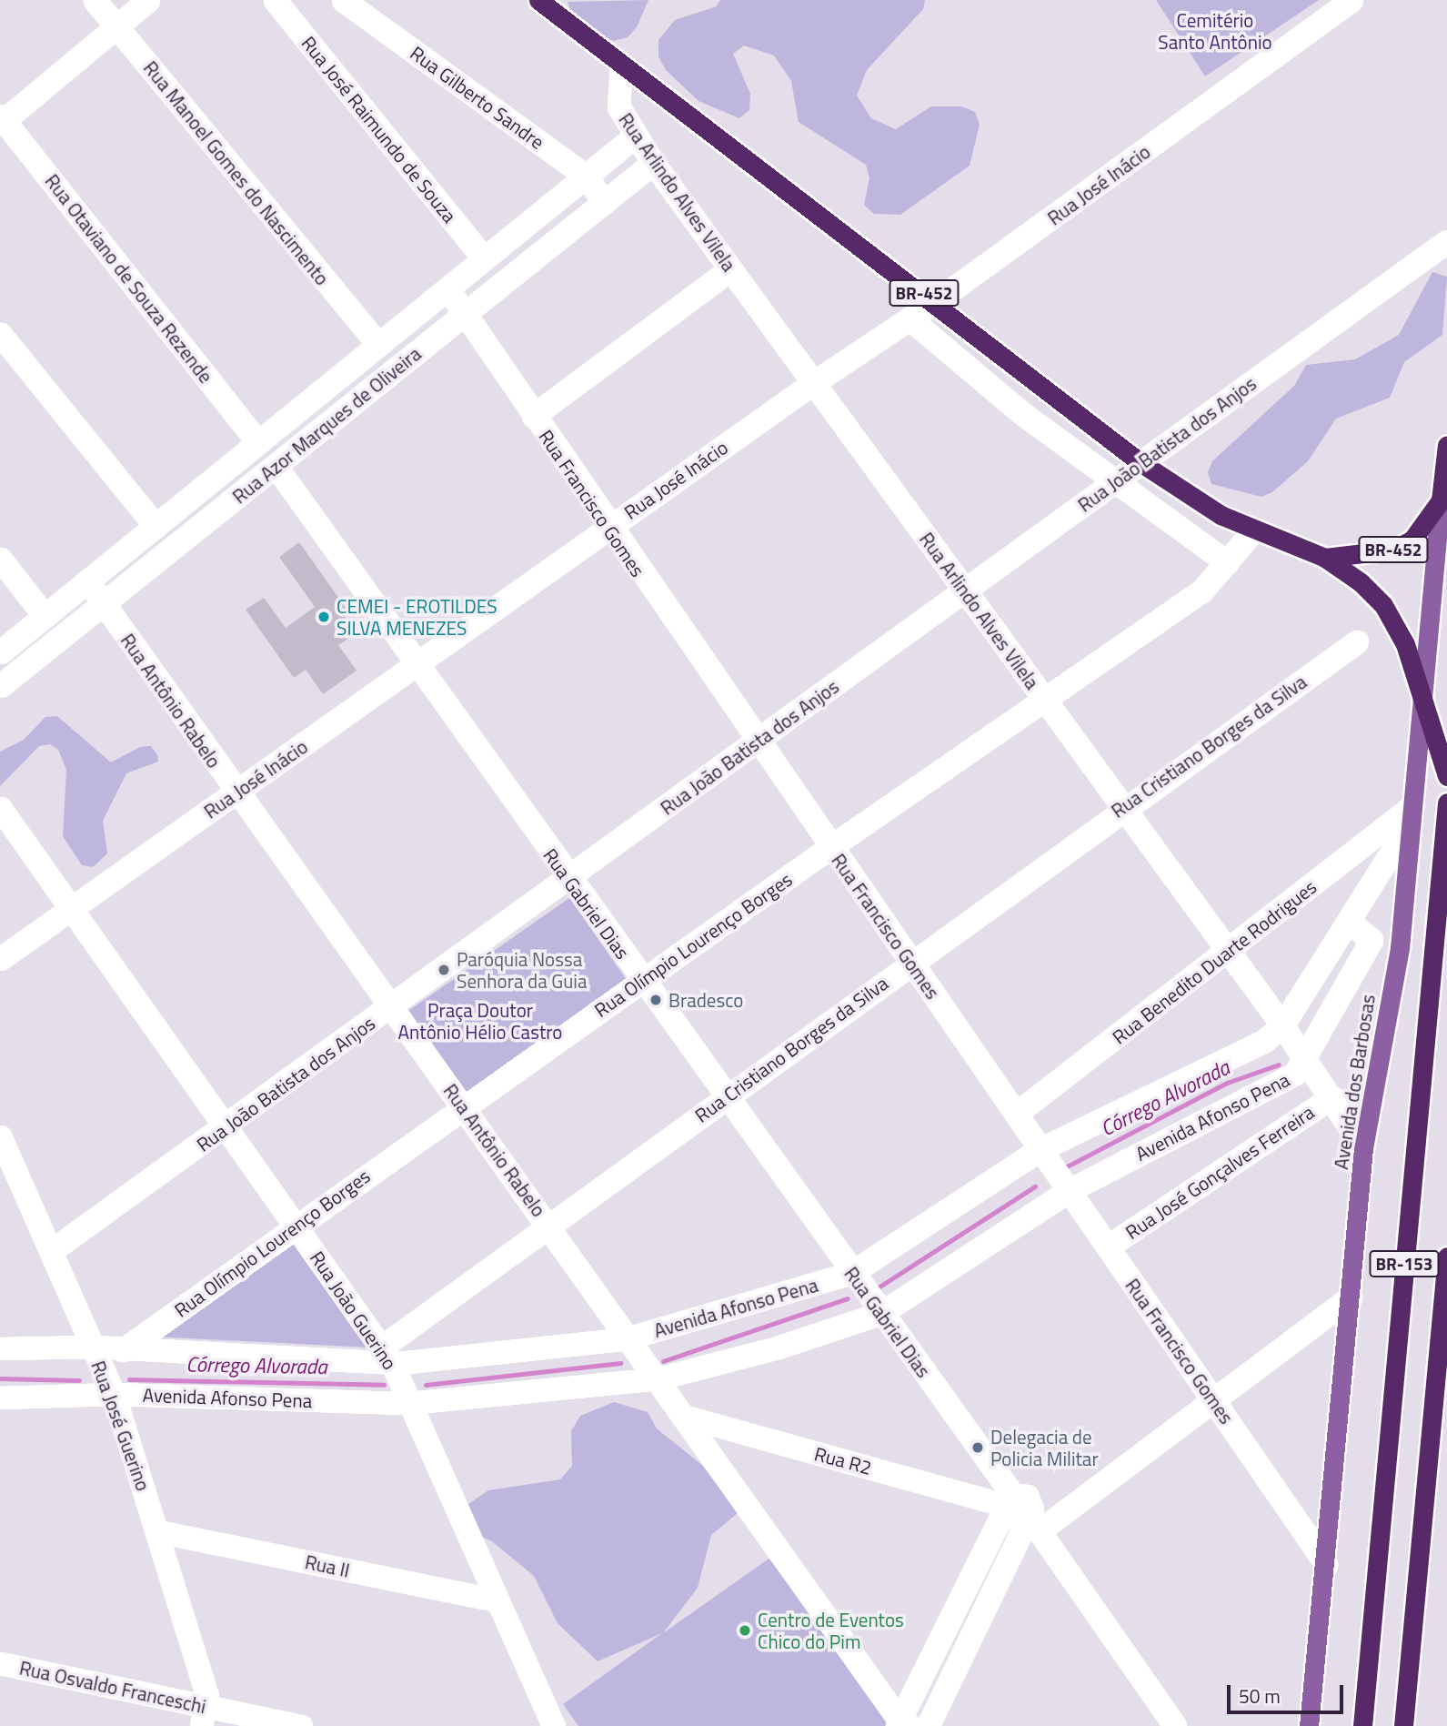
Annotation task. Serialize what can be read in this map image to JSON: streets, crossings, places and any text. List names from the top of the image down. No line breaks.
{"streets":{"highway":["BR-452","Avenida dos Barbosas","BR-153"],"street":["Rua Gilberto Sandre","Rua José Raimundo de Souza","Rua Manoel Gomes do Nascimento","Rua José Inácio","Rua Arlindo Alves Vilela","Rua Otaviano de Souza Rezende","Rua Azor Marques de Oliveira","Rua João Batista dos Anjos","Rua Francisco Gomes","Rua Antônio Rabelo","Rua Cristiano Borges da Silva","Rua Gabriel Dias","Rua Olímpio Lourenço Borges","Rua Benedito Duarte Rodrigues","Avenida Afonso Pena","Rua José Gonçalves Ferreira","Rua João Guerino","Rua José Guerino","Rua R2","Rua II","Rua Osvaldo Franceschi"]},"crossings":[["Rua Gilberto Sandre","Rua Azor Marques de Oliveira"],["Rua José Raimundo de Souza","Rua Azor Marques de Oliveira"],["Rua Manoel Gomes do Nascimento","Rua Azor Marques de Oliveira"],["Rua José Inácio","Rua Arlindo Alves Vilela"],["Rua José Inácio","BR-452"],["Rua José Inácio","Rua Francisco Gomes"],["Rua José Inácio","Rua Antônio Rabelo"],["Rua José Inácio","Rua Gabriel Dias"],["Rua José Inácio","Rua João Guerino"],["Rua Arlindo Alves Vilela","BR-452"],["Rua Arlindo Alves Vilela","Rua Azor Marques de Oliveira"],["Rua Arlindo Alves Vilela","Rua João Batista dos Anjos"],["Rua Arlindo Alves Vilela","Rua Cristiano Borges da Silva"],["Rua Arlindo Alves Vilela","Rua Olímpio Lourenço Borges"],["Rua Arlindo Alves Vilela","Rua Benedito Duarte Rodrigues"],["Rua Arlindo Alves Vilela","Avenida dos Barbosas"],["Rua Arlindo Alves Vilela","Avenida Afonso Pena"],["Rua Arlindo Alves Vilela","Rua José Gonçalves Ferreira"],["Rua Otaviano de Souza Rezende","Rua Azor Marques de Oliveira"],["BR-452","Rua João Batista dos Anjos"],["BR-452","Rua Olímpio Lourenço Borges"],["BR-452","Avenida dos Barbosas"],["Rua Azor Marques de Oliveira","Rua Francisco Gomes"],["Rua Azor Marques de Oliveira","Rua Antônio Rabelo"],["Rua Azor Marques de Oliveira","Rua Gabriel Dias"],["Rua João Batista dos Anjos","Rua Francisco Gomes"],["Rua João Batista dos Anjos","Rua Antônio Rabelo"],["Rua João Batista dos Anjos","Rua Gabriel Dias"],["Rua João Batista dos Anjos","Rua João Guerino"],["Rua João Batista dos Anjos","Rua José Guerino"],["Rua Francisco Gomes","Rua Cristiano Borges da Silva"],["Rua Francisco Gomes","Rua Olímpio Lourenço Borges"],["Rua Francisco Gomes","Rua Benedito Duarte Rodrigues"],["Rua Francisco Gomes","Avenida dos Barbosas"],["Rua Francisco Gomes","Avenida Afonso Pena"],["Rua Francisco Gomes","Rua José Gonçalves Ferreira"],["Rua Antônio Rabelo","Rua Cristiano Borges da Silva"],["Rua Antônio Rabelo","Rua Olímpio Lourenço Borges"],["Rua Antônio Rabelo","Avenida Afonso Pena"],["Rua Antônio Rabelo","Rua R2"],["Rua Cristiano Borges da Silva","Rua Gabriel Dias"],["Rua Cristiano Borges da Silva","Avenida Afonso Pena"],["Rua Cristiano Borges da Silva","Rua João Guerino"],["Rua Gabriel Dias","Rua Olímpio Lourenço Borges"],["Rua Gabriel Dias","Avenida Afonso Pena"],["Rua Gabriel Dias","Rua R2"],["Rua Olímpio Lourenço Borges","Avenida Afonso Pena"],["Rua Olímpio Lourenço Borges","Rua João Guerino"],["Rua Benedito Duarte Rodrigues","Avenida dos Barbosas"],["Rua Benedito Duarte Rodrigues","Avenida Afonso Pena"],["Avenida dos Barbosas","Avenida Afonso Pena"],["Avenida Afonso Pena","Rua João Guerino"],["Avenida Afonso Pena","Rua José Guerino"],["Rua João Guerino","Rua II"],["Rua José Guerino","Rua II"],["Rua José Guerino","Rua Osvaldo Franceschi"]],"water":["Córrego Alvorada"],"parks":["Cemitério Santo Antônio","Praça Doutor Antônio Hélio Castro"],"places":["CEMEI - EROTILDES SILVA MENEZES","Paróquia Nossa Senhora da Guia","Bradesco","Delegacia de Policia Militar","Centro de Eventos Chico do Pim"],"scale_bar":"50 m"}
